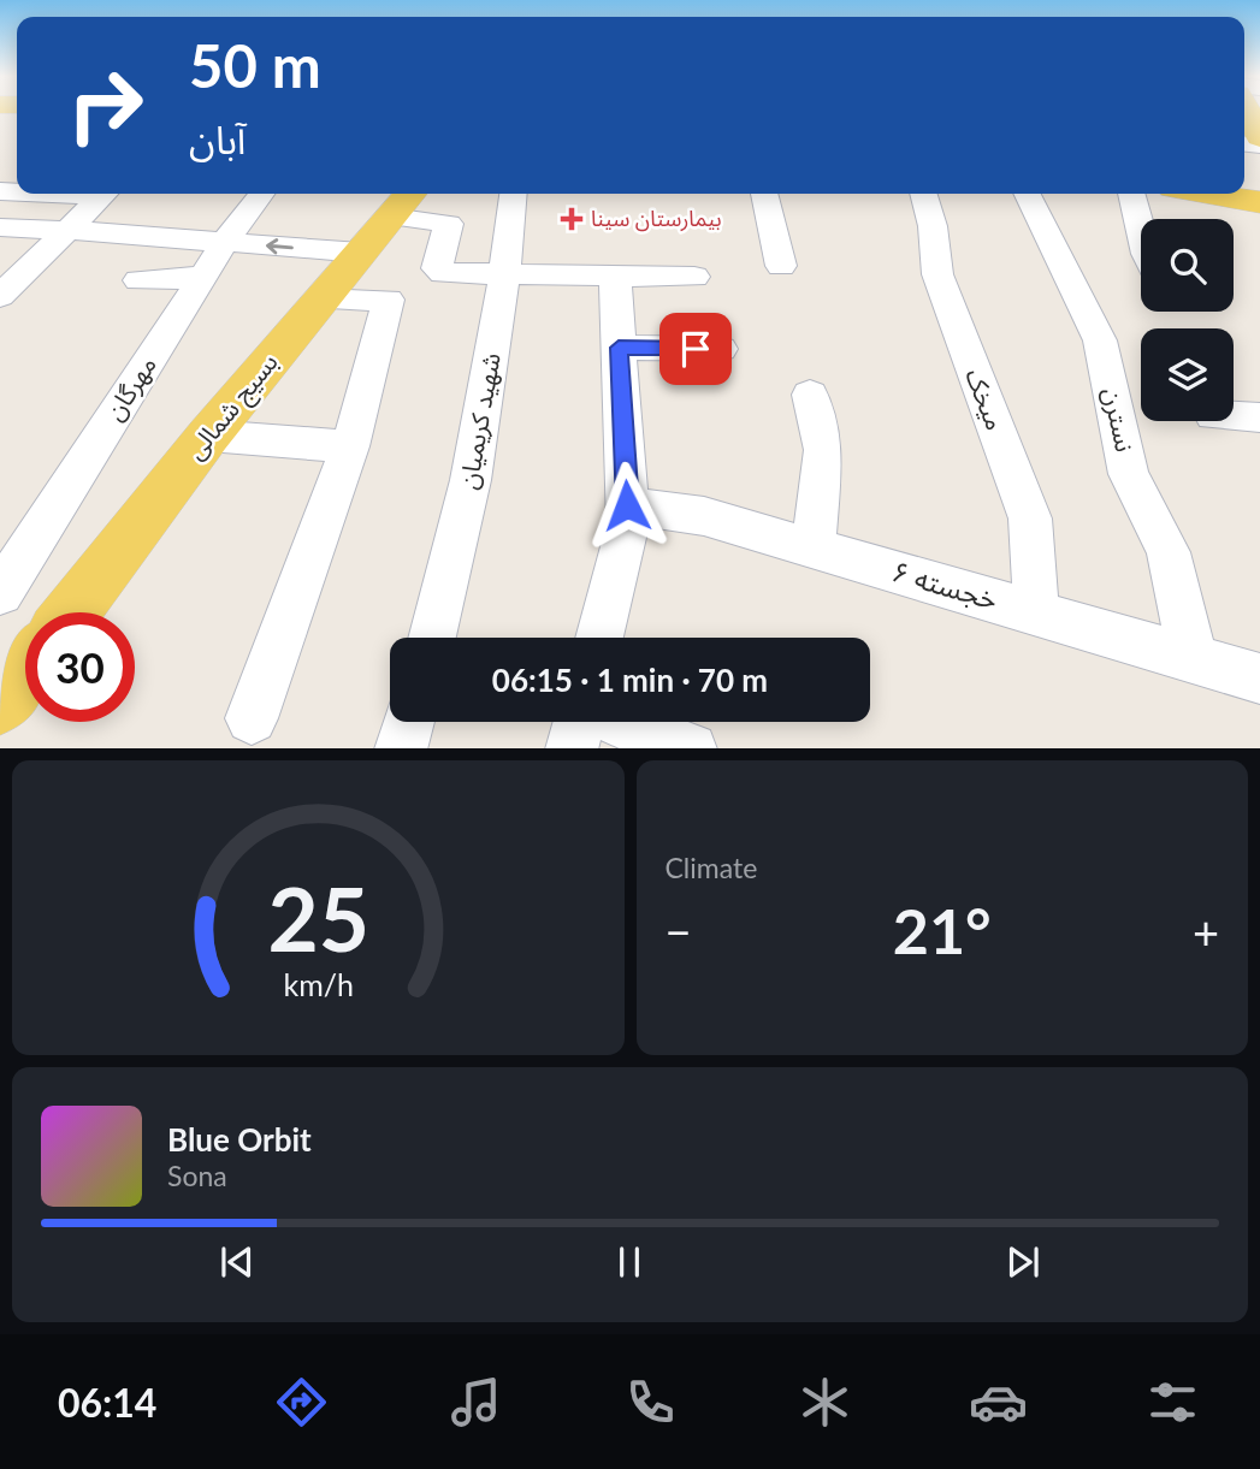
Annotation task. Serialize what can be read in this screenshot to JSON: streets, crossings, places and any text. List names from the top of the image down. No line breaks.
{"streets":{"main road":["بسیج شمالی"],"street":["مهرگان","میخک","نسترن","شهید کریمیان","خجسته ۶"]},"crossings":[["میخک","خجسته ۶"],["نسترن","خجسته ۶"]],"places":{"health":["بیمارستان سینا"]},"page":{"turn":["50 m","آبان"],"limit":"30","trip":"06:15 · 1 min · 70 m","tile":"Climate","heat":["−","21°","+"],"song":["Blue Orbit","Sona"],"tabs":"06:14","gauge":["25","km/h"]}}
